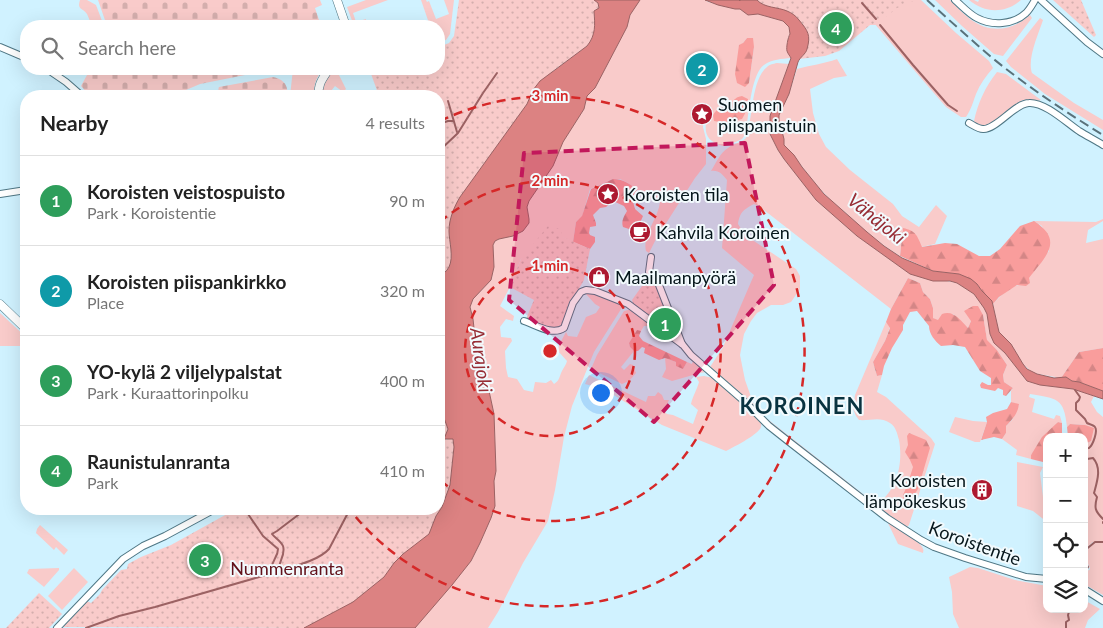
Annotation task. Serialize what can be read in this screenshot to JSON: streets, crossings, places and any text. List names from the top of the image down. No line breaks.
{"streets":{"street":["Koroistentie"]},"districts":["KOROINEN"],"water":["Vähäjoki","Aurajoki"],"parks":["Nummenranta"],"places":{"place":["Suomen piispanistuin","Koroisten tila"],"cafe":["Kahvila Koroinen"],"shop":["Maailmanpyörä"],"building":["Koroisten lämpökeskus"]},"page":{"pins":["4","2","1","3"],"search":"Search here","heading":["Nearby","4 results"],"list":[{"mark":"1","name":"Koroisten veistospuisto","note":"Park · Koroistentie","value":"90 m"},{"mark":"2","name":"Koroisten piispankirkko","note":"Place","value":"320 m"},{"mark":"3","name":"YO-kylä 2 viljelypalstat","note":"Park · Kuraattorinpolku","value":"400 m"},{"mark":"4","name":"Raunistulanranta","note":"Park","value":"410 m"}],"map_buttons":["+","−"]},"rings":["3 min","2 min","1 min"]}
